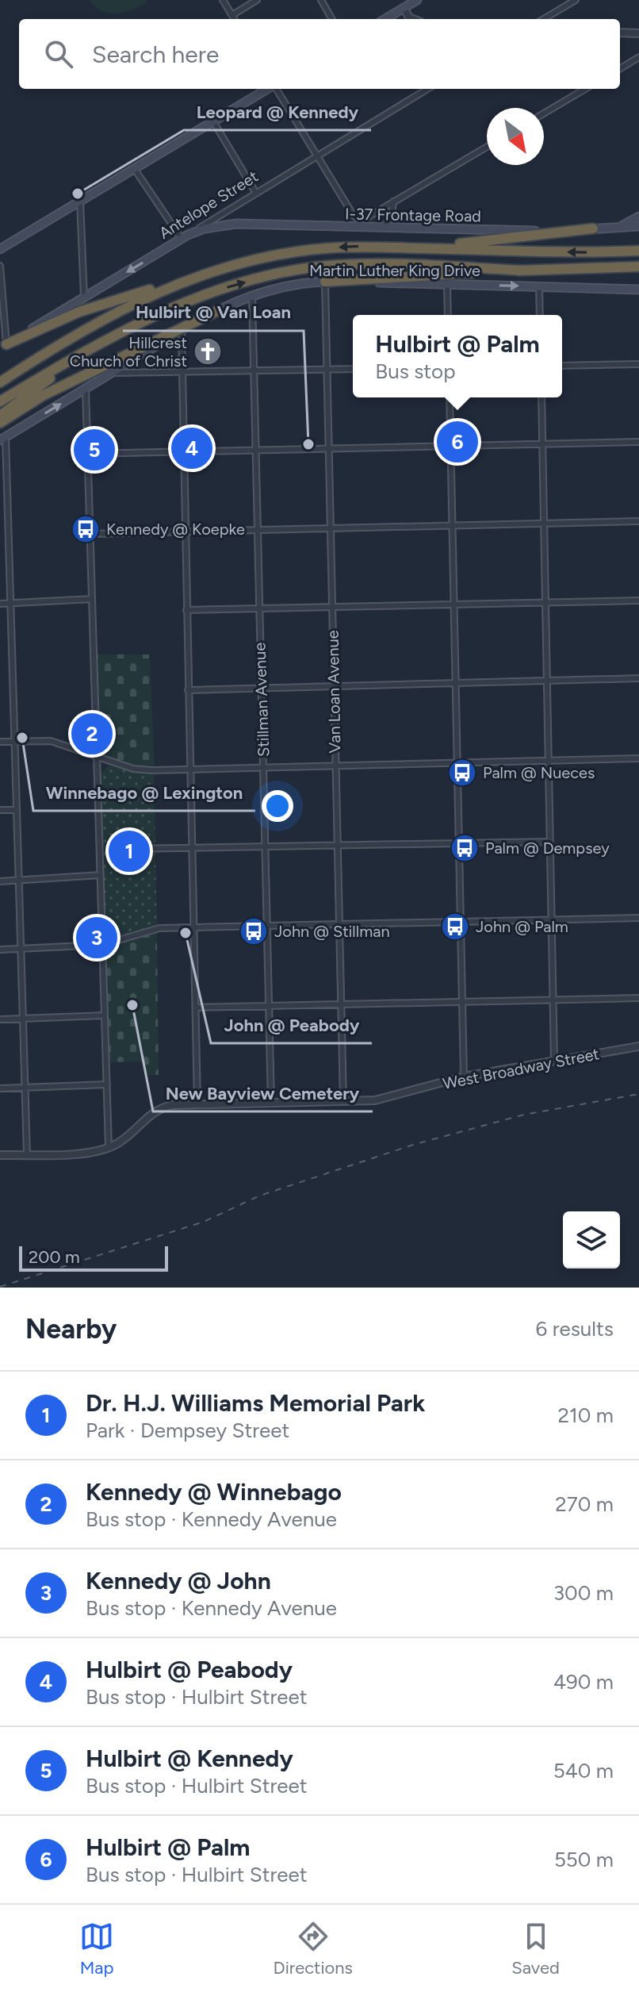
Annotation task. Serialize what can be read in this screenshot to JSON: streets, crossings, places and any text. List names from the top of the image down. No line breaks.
{"streets":{"main road":["Antelope Street","I-37 Frontage Road","Martin Luther King Drive"],"street":["Van Loan Avenue","Stillman Avenue","West Broadway Street"]},"crossings":[["Antelope Street","I-37 Frontage Road"],["Martin Luther King Drive","Van Loan Avenue"],["Martin Luther King Drive","Stillman Avenue"],["Van Loan Avenue","West Broadway Street"],["Stillman Avenue","West Broadway Street"]],"places":{"other":["Leopard @ Kennedy","Hulbirt @ Van Loan","Winnebago @ Lexington","John @ Peabody","New Bayview Cemetery"],"church":["Hillcrest Church of Christ"],"bus stop":["Kennedy @ Koepke","Palm @ Nueces","Palm @ Dempsey","John @ Palm","John @ Stillman"]},"scale_bar":"200 m","north":"bottom right","page":{"search":"Search here","popup":["Hulbirt @ Palm","Bus stop"],"pins":["6","4","5","2","1","3"],"scale":"200 m","heading":["Nearby","6 results"],"list":[{"mark":"1","name":"Dr. H.J. Williams Memorial Park","note":"Park · Dempsey Street","value":"210 m"},{"mark":"2","name":"Kennedy @ Winnebago","note":"Bus stop · Kennedy Avenue","value":"270 m"},{"mark":"3","name":"Kennedy @ John","note":"Bus stop · Kennedy Avenue","value":"300 m"},{"mark":"4","name":"Hulbirt @ Peabody","note":"Bus stop · Hulbirt Street","value":"490 m"},{"mark":"5","name":"Hulbirt @ Kennedy","note":"Bus stop · Hulbirt Street","value":"540 m"},{"mark":"6","name":"Hulbirt @ Palm","note":"Bus stop · Hulbirt Street","value":"550 m"}],"nav":["Map","Directions","Saved"]}}
